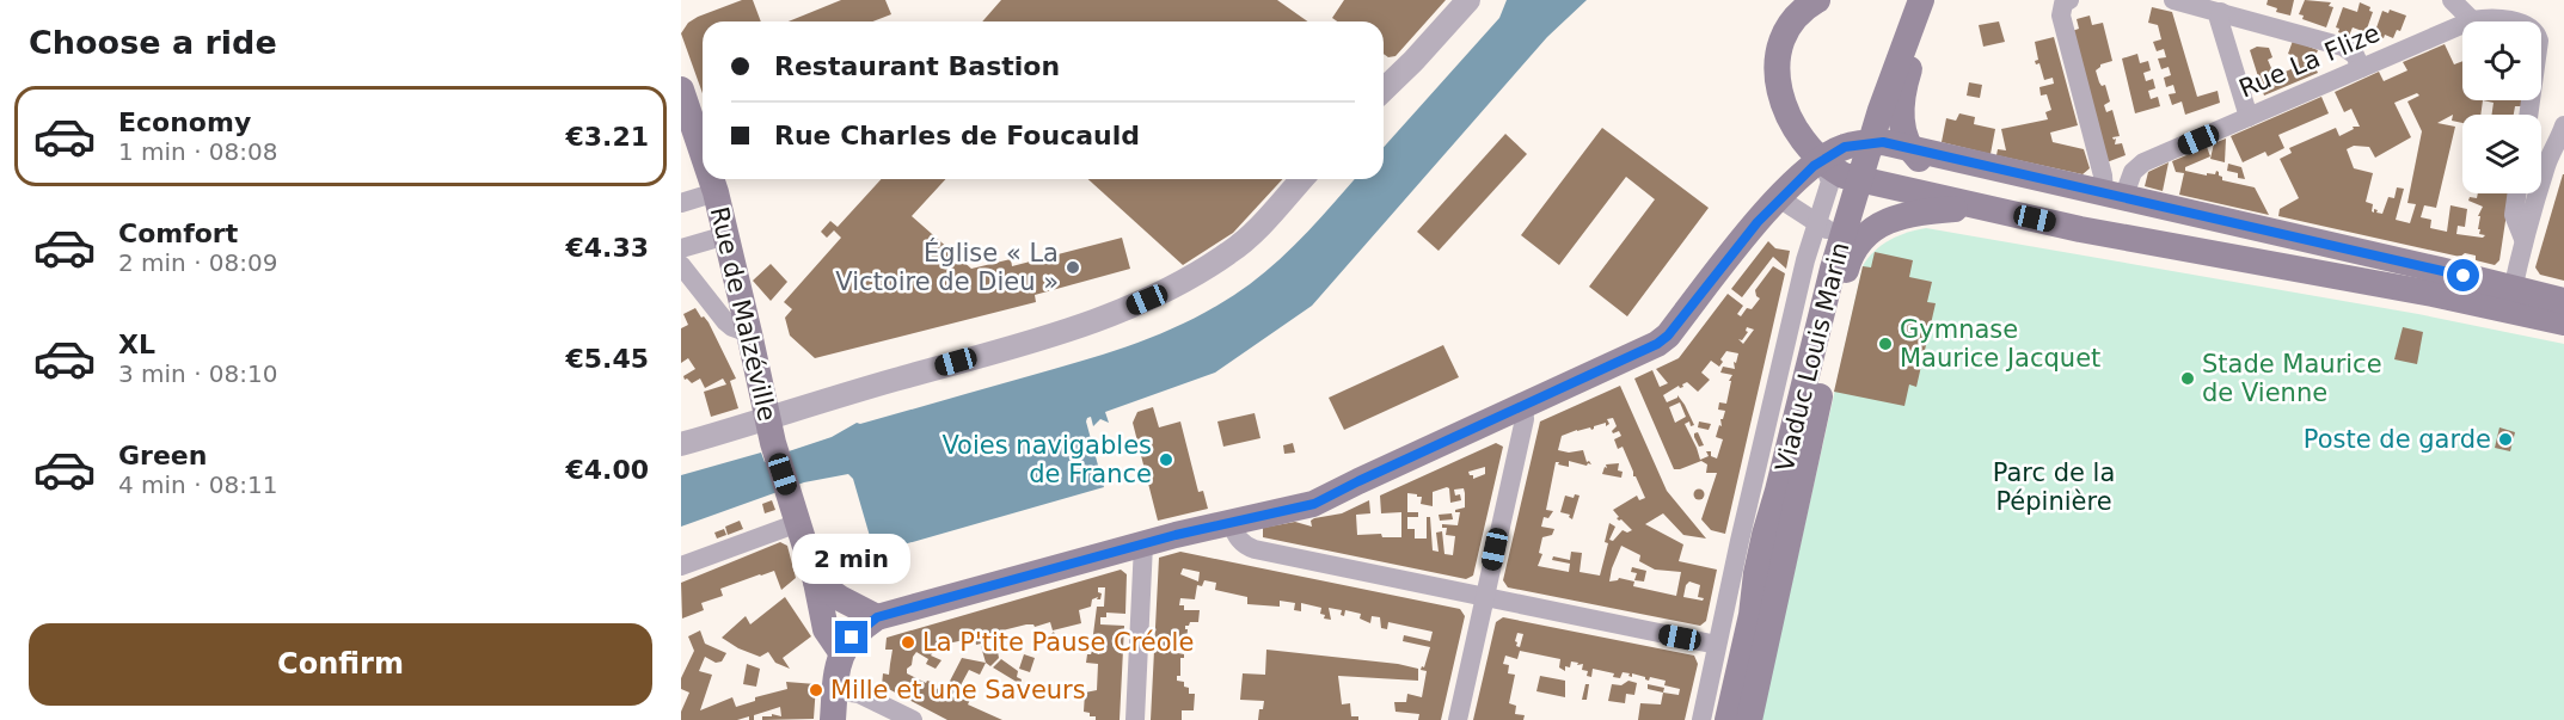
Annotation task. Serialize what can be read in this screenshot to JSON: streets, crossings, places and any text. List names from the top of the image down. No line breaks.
{"streets":{"main road":["Rue de Malzéville","Viaduc Louis Marin"],"street":["Rue La Flize"]},"parks":["Parc de la Pépinière"],"places":["Église « La Victoire de Dieu »","Gymnase Maurice Jacquet","Stade Maurice de Vienne","Poste de garde","Voies navigables de France","La P'tite Pause Créole","Mille et une Saveurs"],"page":{"heading":"Choose a ride","banner":["Restaurant Bastion","Rue Charles de Foucauld"],"list":[{"name":"Economy","note":"1 min · 08:08","value":"€3.21"},{"name":"Comfort","note":"2 min · 08:09","value":"€4.33"},{"name":"XL","note":"3 min · 08:10","value":"€5.45"},{"name":"Green","note":"4 min · 08:11","value":"€4.00"}],"bubble":"2 min","buttons":"Confirm"}}
